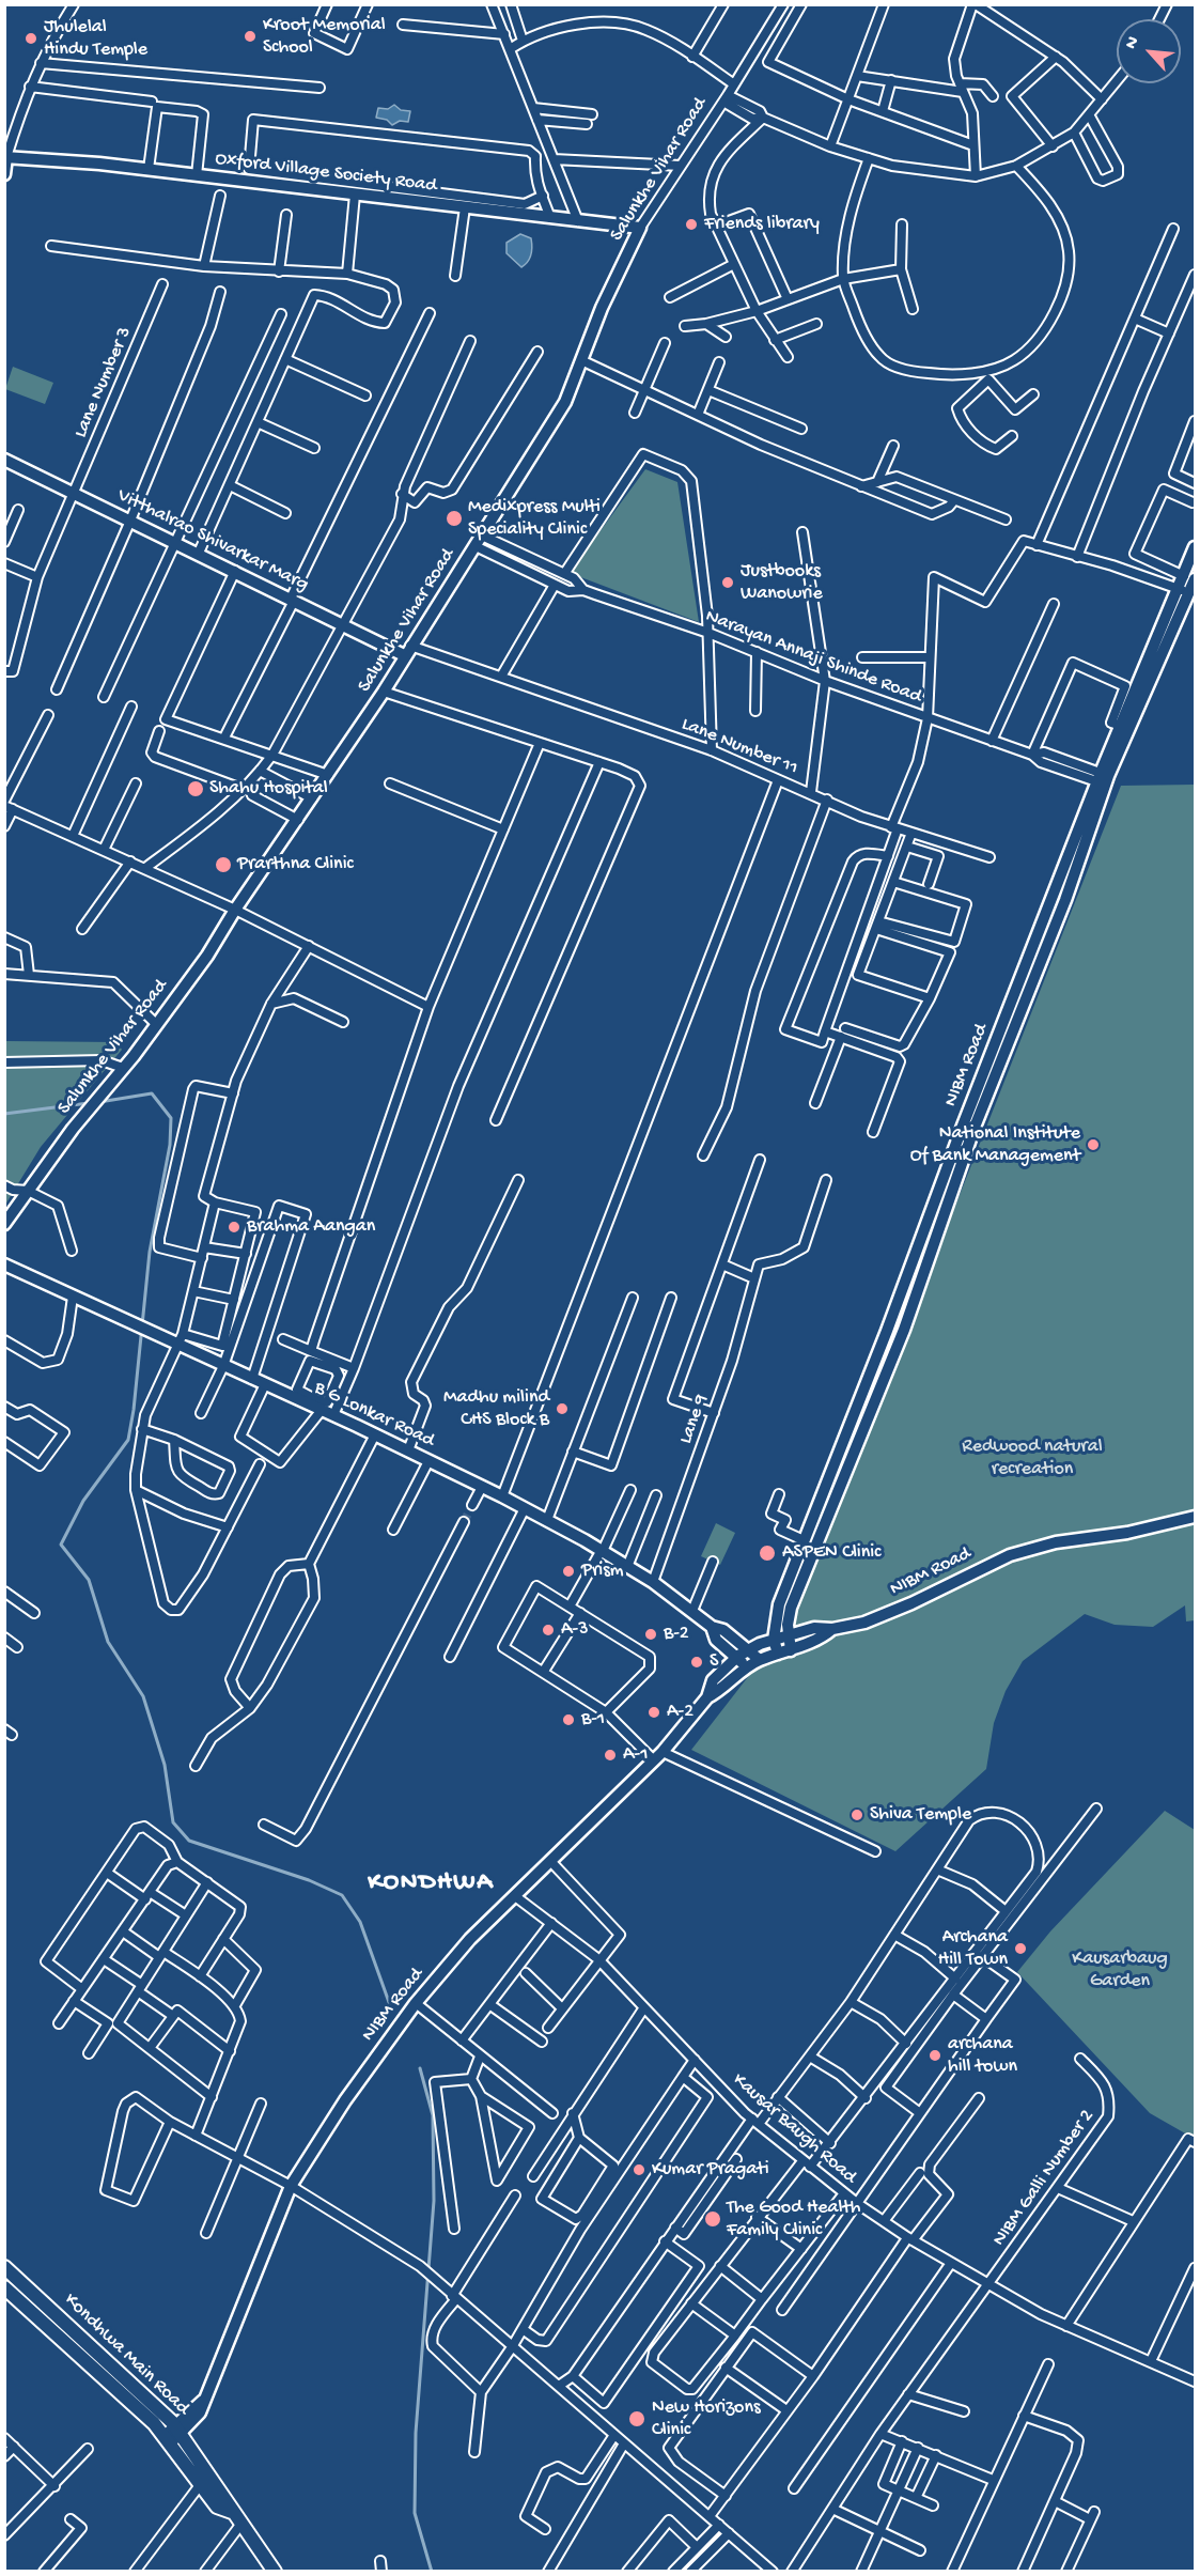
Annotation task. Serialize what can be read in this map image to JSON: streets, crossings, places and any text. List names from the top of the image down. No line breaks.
{"streets":{"main road":["Kondhwa Main Road"],"street":["Salunkhe Vihar Road","Oxford Village Society Road","Lane Number 3","Vitthalrao Shivarkar Marg","Narayan Annaji Shinde Road","Lane Number 11","NIBM Road","B G Lonkar Road","Lane 9","Kausar Baugh Road","NIBM Galli Number 2"]},"crossings":[["Salunkhe Vihar Road","Oxford Village Society Road"],["Salunkhe Vihar Road","Vitthalrao Shivarkar Marg"],["Salunkhe Vihar Road","Narayan Annaji Shinde Road"],["Salunkhe Vihar Road","Lane Number 11"],["Lane Number 3","Vitthalrao Shivarkar Marg"],["Vitthalrao Shivarkar Marg","Lane Number 11"],["Narayan Annaji Shinde Road","NIBM Road"],["NIBM Road","B G Lonkar Road"],["NIBM Road","Kausar Baugh Road"],["NIBM Road","Kondhwa Main Road"],["B G Lonkar Road","Lane 9"],["Kausar Baugh Road","NIBM Galli Number 2"]],"districts":["KONDHWA"],"parks":["Redwood natural recreation","Kausarbaug Garden"],"places":["Kroot Memorial School","Jhulelal Hindu Temple","Friends library","Medixpress Multi Speciality Clinic","Justbooks Wanowrie","Shahu Hospital","Prarthna Clinic","National Institute Of Bank Management","Brahma Aangan","Madhu milind CHS Block B","ASPEN Clinic","Prism","A-3","B-2","S","A-2","B-1","A-1","Shiva Temple","Archana Hill Town","archana hill town","Kumar Pragati","The Good Health Family Clinic","New Horizons Clinic"],"north":"top left"}
